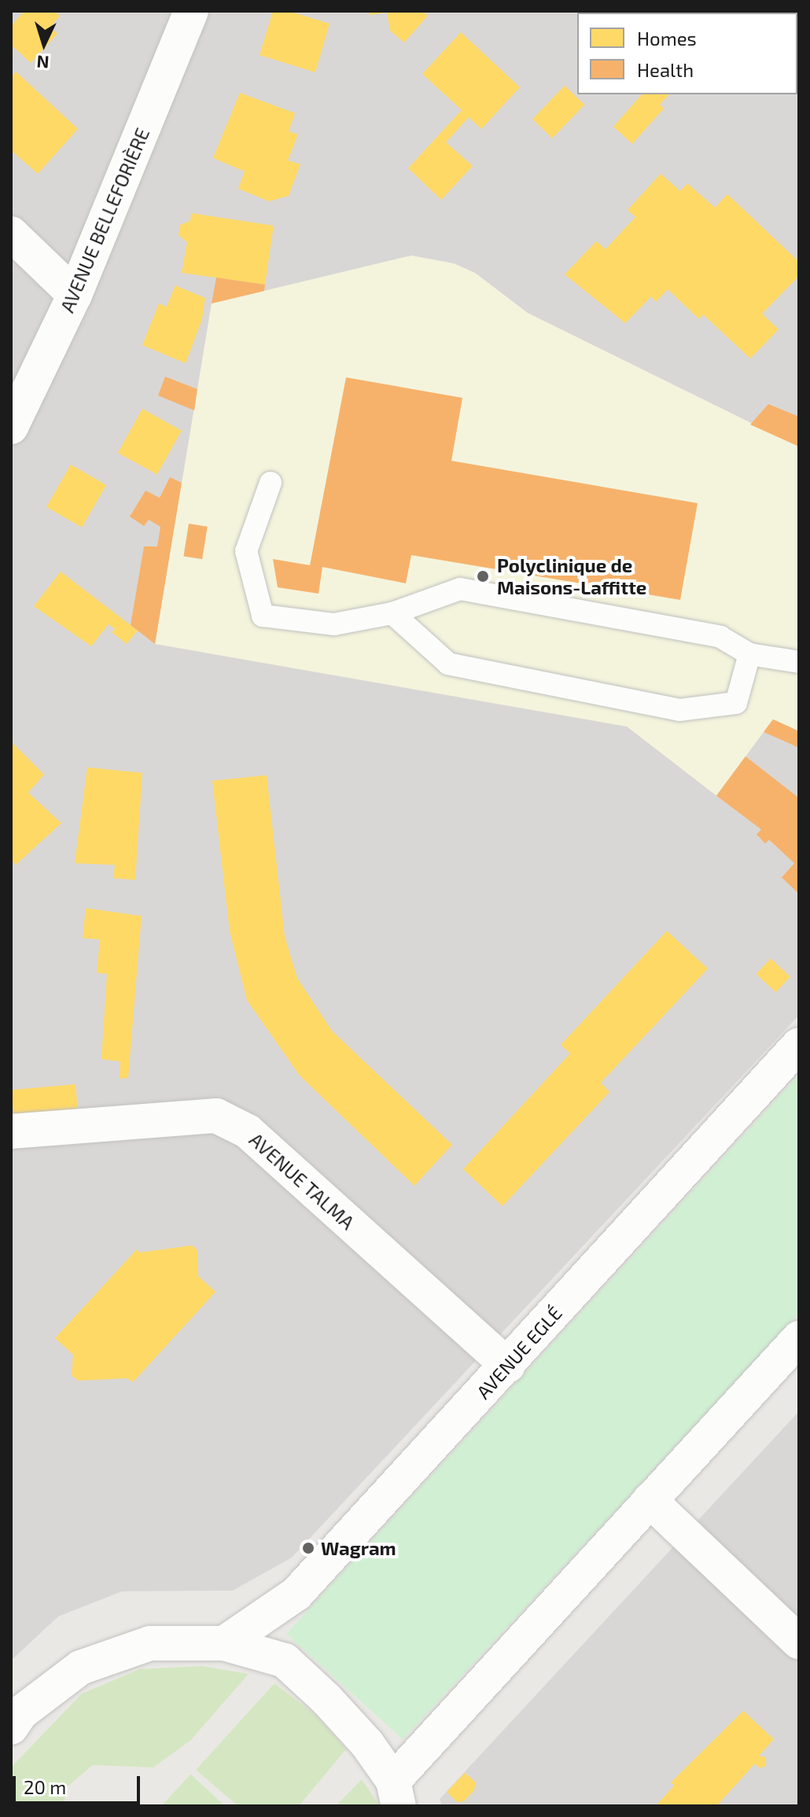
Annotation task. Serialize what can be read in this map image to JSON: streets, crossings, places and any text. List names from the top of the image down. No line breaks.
{"streets":{"street":["AVENUE BELLEFORIÈRE","AVENUE TALMA","AVENUE EGLÉ"]},"crossings":[["AVENUE TALMA","AVENUE EGLÉ"]],"places":["Polyclinique de Maisons-Laffitte","Wagram"],"legend":["Homes","Health"],"scale_bar":"20 m","north":"bottom"}
